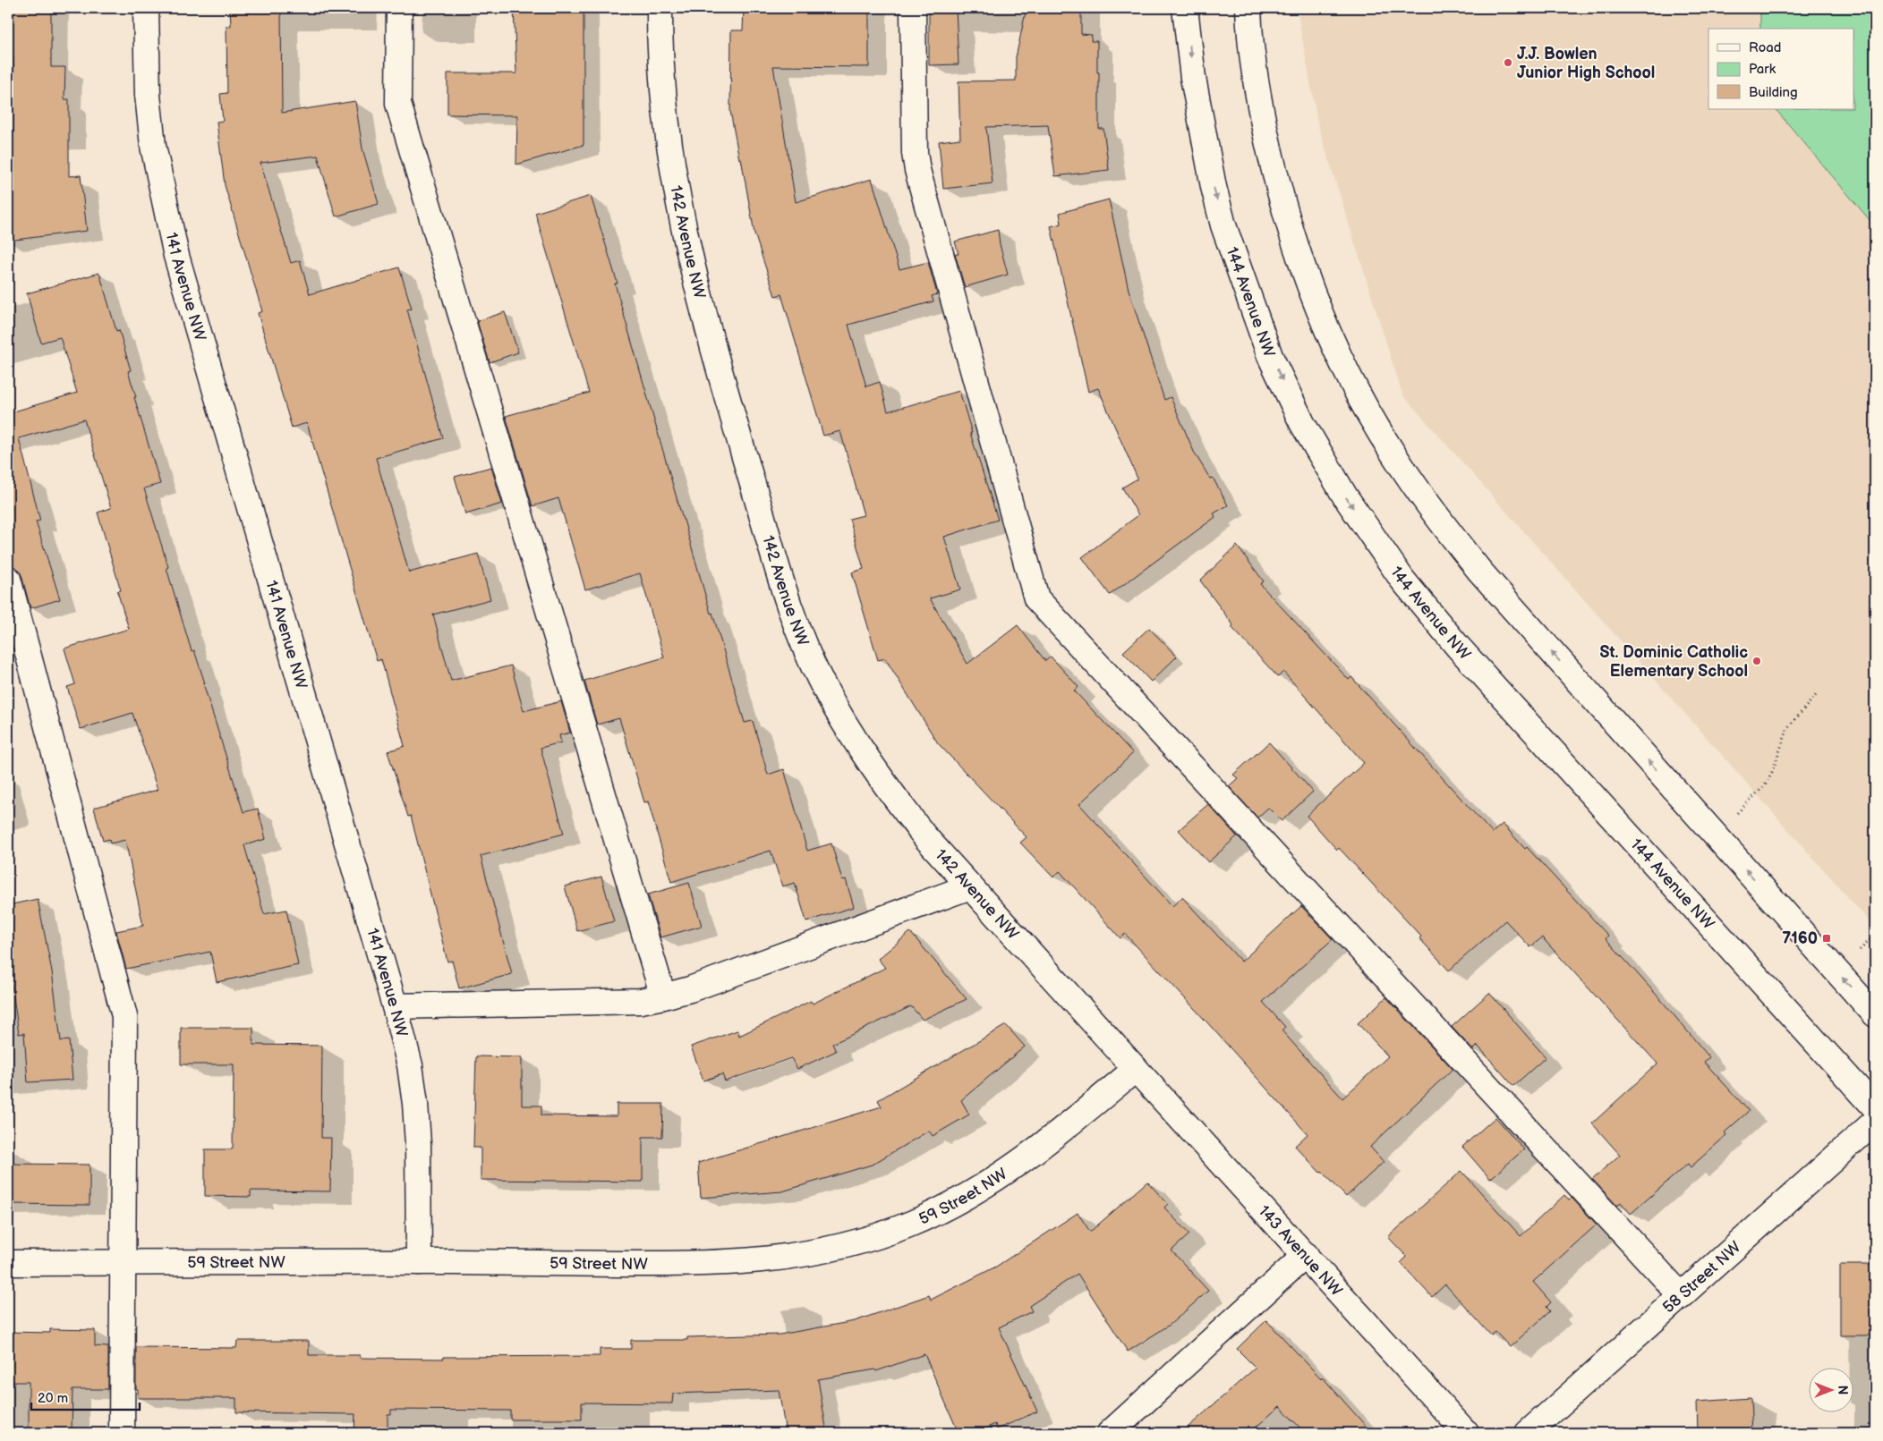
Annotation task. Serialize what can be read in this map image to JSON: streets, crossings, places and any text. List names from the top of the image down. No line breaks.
{"streets":{"street":["142 Avenue NW","141 Avenue NW","144 Avenue NW","59 Street NW","143 Avenue NW","58 Street NW"]},"crossings":[["142 Avenue NW","59 Street NW"],["142 Avenue NW","143 Avenue NW"],["141 Avenue NW","59 Street NW"],["59 Street NW","143 Avenue NW"]],"places":{"other":["J.J. Bowlen Junior High School","St. Dominic Catholic Elementary School"],"transit":["7160"]},"legend":["Road","Park","Building"],"scale_bar":"20 m","north":"right"}
